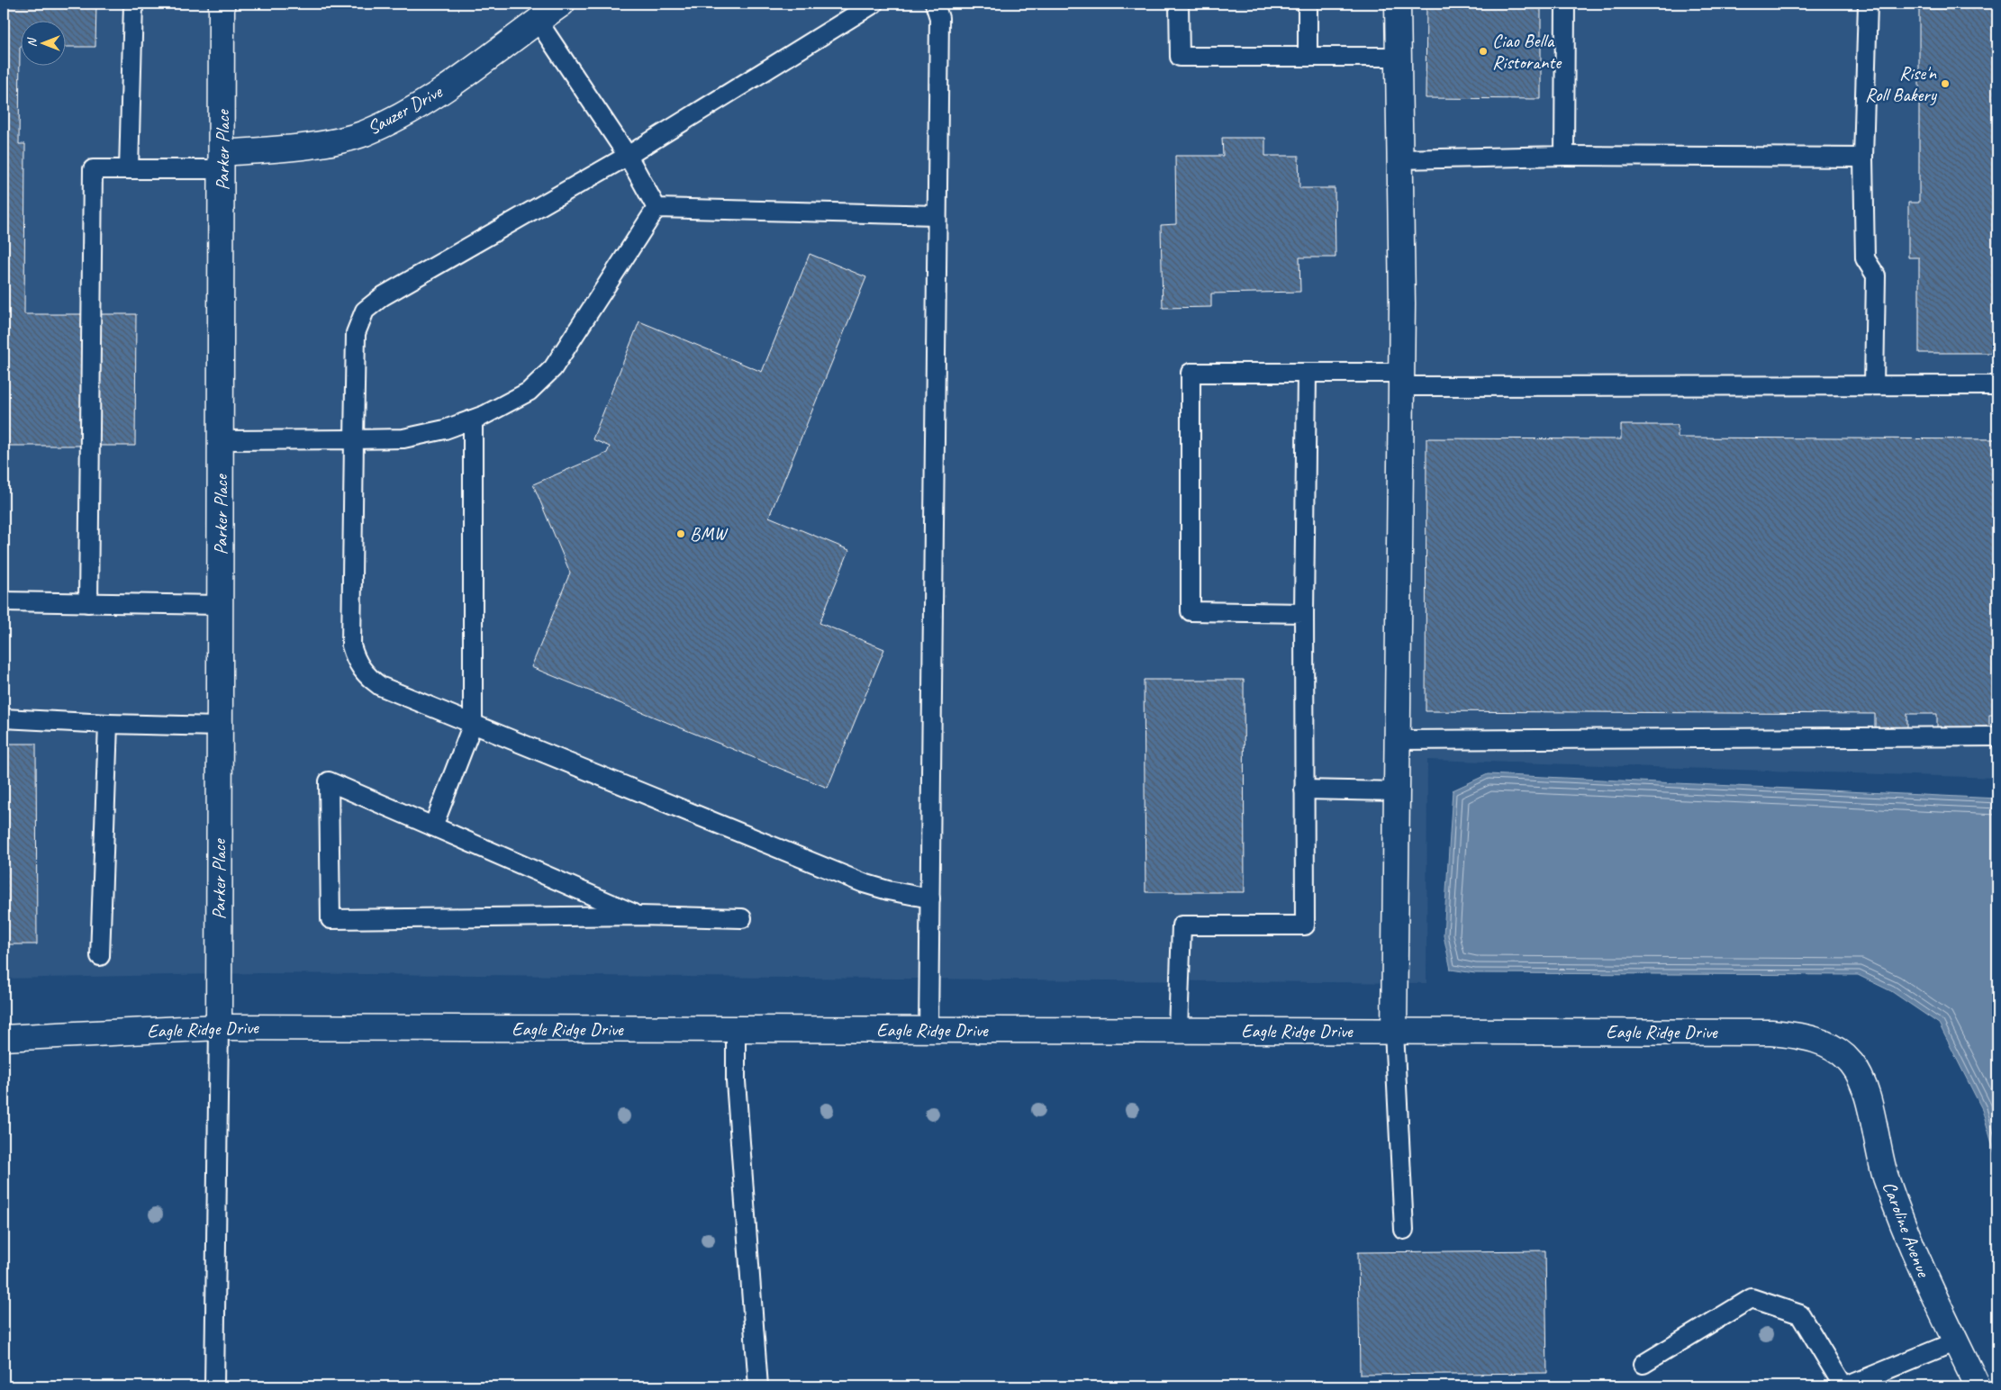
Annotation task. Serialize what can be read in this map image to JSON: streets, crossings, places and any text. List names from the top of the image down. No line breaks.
{"streets":{"street":["Sauzer Drive","Parker Place","Eagle Ridge Drive","Caroline Avenue"]},"crossings":[["Sauzer Drive","Parker Place"],["Parker Place","Eagle Ridge Drive"],["Eagle Ridge Drive","Caroline Avenue"]],"places":["Ciao Bella Ristorante","Rise'n Roll Bakery","BMW"],"north":"left"}
